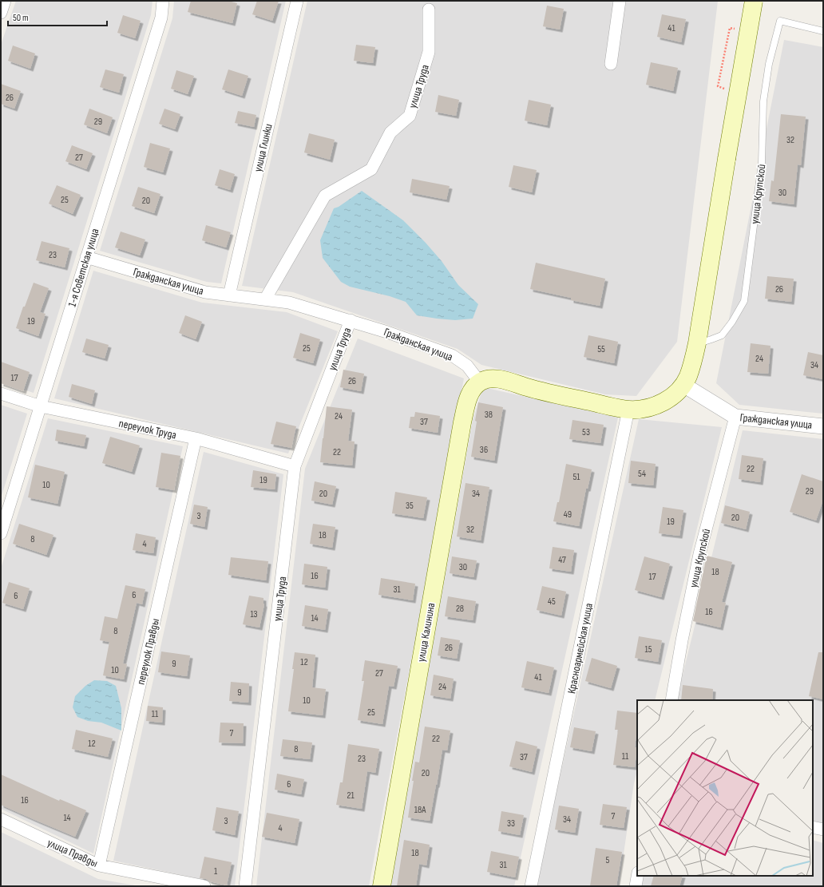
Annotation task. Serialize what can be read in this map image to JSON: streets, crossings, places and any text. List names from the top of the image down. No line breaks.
{"streets":{"main road":["улица Калинина"],"street":["улица Труда","улица Глинки","улица Крупской","1-я Советская улица","Гражданская улица","переулок Труда","Красноармейская улица","переулок Правды","улица Правды"]},"crossings":[["улица Труда","Гражданская улица"],["улица Труда","переулок Труда"],["улица Глинки","Гражданская улица"],["улица Крупской","Гражданская улица"],["1-я Советская улица","Гражданская улица"],["1-я Советская улица","переулок Труда"],["Гражданская улица","улица Калинина"],["переулок Труда","переулок Правды"],["переулок Правды","улица Правды"]],"house_numbers":["41","26","29","32","27","30","25","20","23","26","19","25","55","24","34","17","26","38","24","37","53","36","22","22","54","51","19","10","29","20","34","35","49","3","20","19","32","18","8","4","47","30","18","16","17","31","6","6","45","28","16","13","14","8","26","15","12","9","10","27","41","24","9","10","25","11","7","22","12","8","11","37","23","20","6","21","16","18А","7","14","34","3","33","4","18","5","31","1"],"scale_bar":"50 m"}
